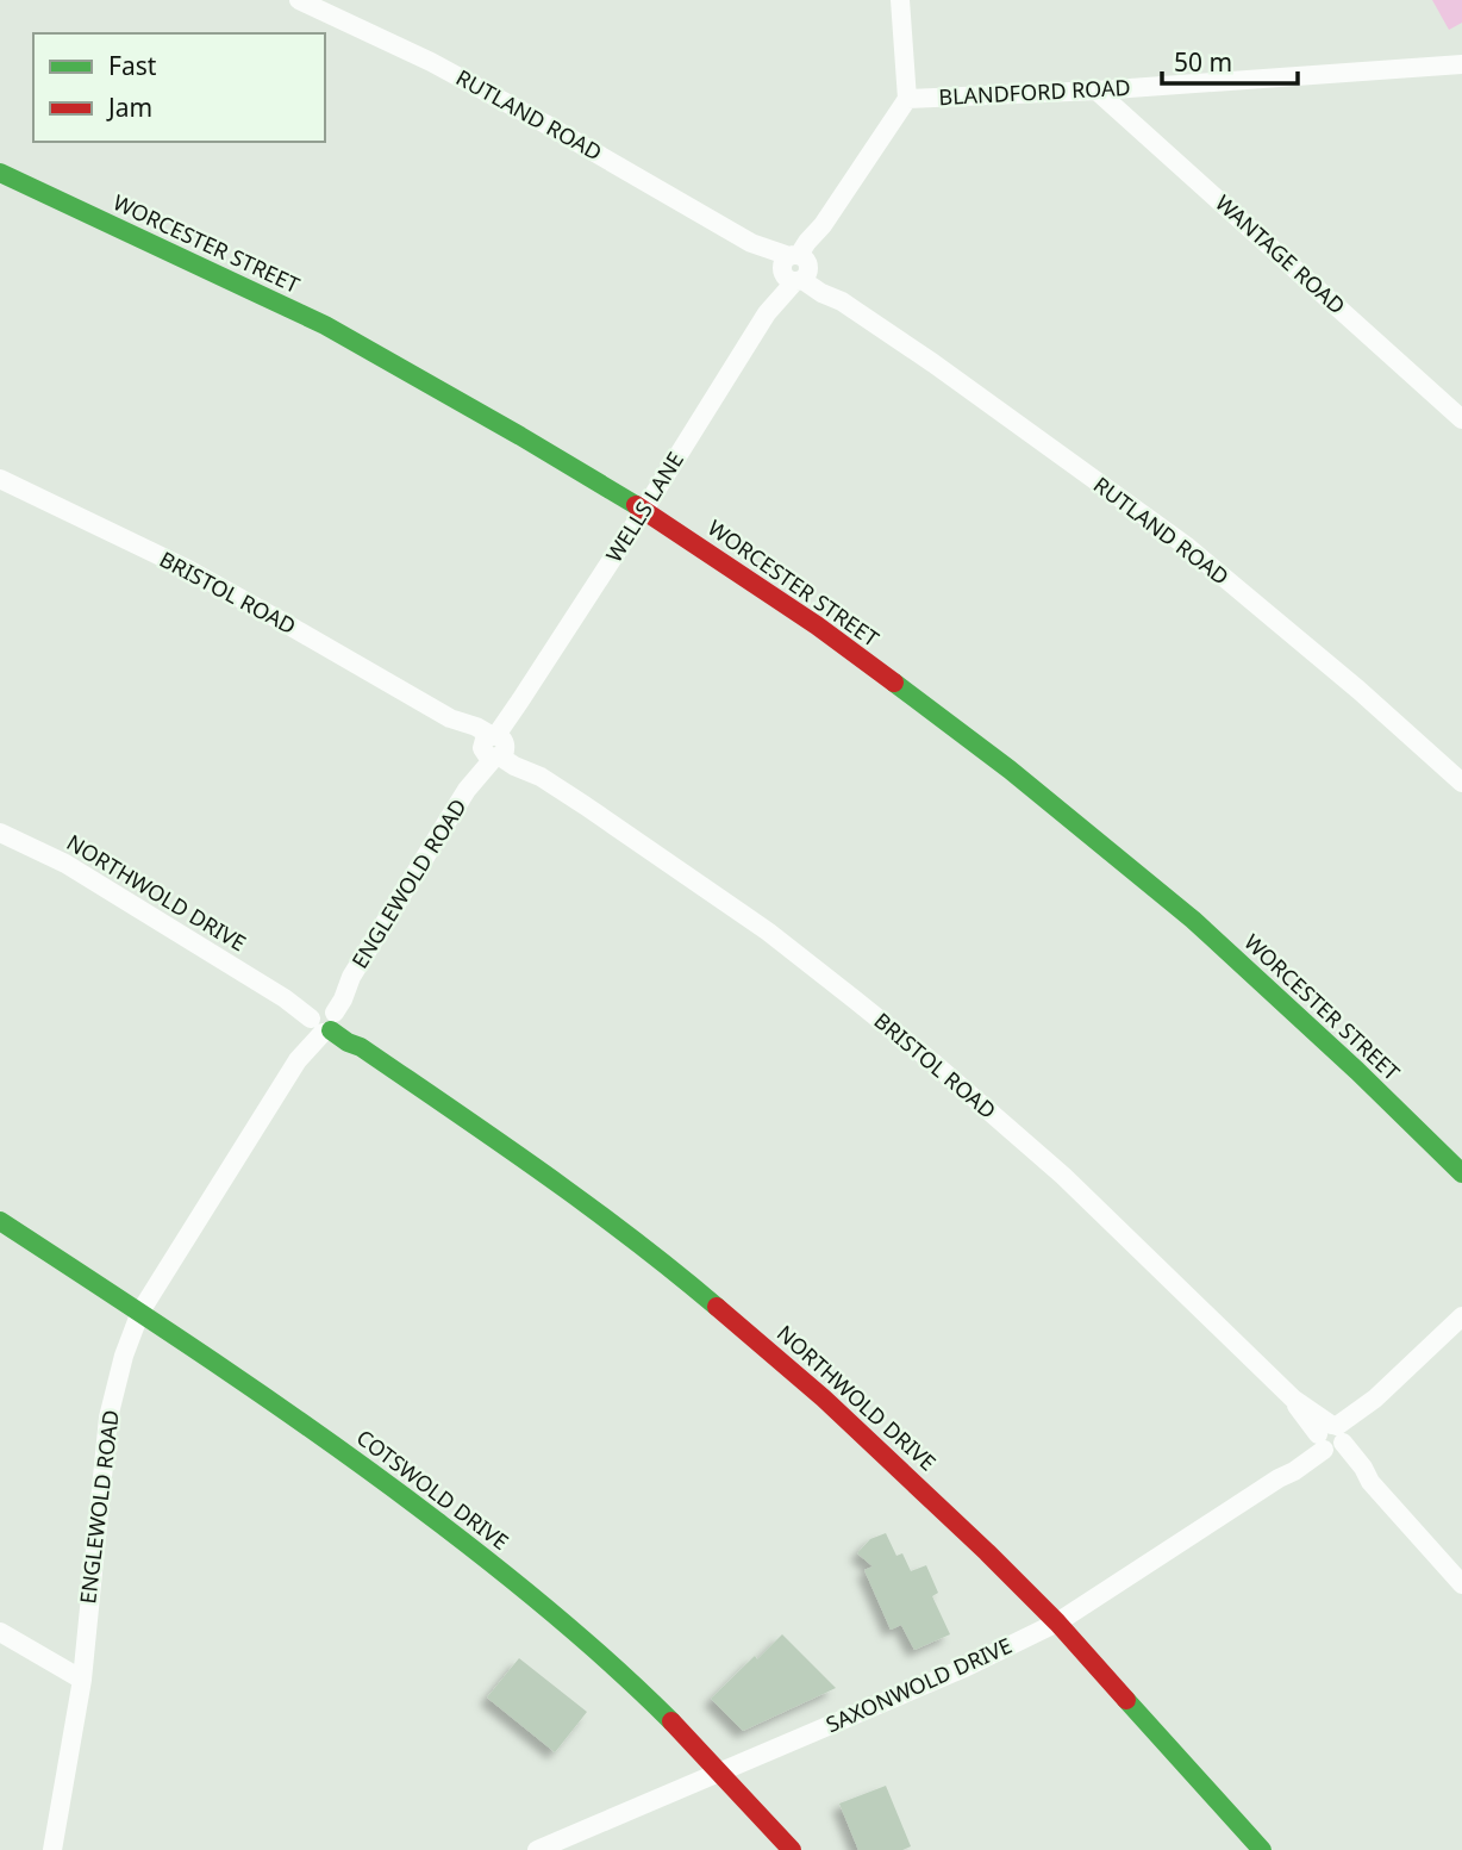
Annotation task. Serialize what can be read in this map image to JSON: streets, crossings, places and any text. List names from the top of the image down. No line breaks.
{"streets":{"street":["BLANDFORD ROAD","RUTLAND ROAD","WORCESTER STREET","WANTAGE ROAD","WELLS LANE","BRISTOL ROAD","ENGLEWOLD ROAD","NORTHWOLD DRIVE","COTSWOLD DRIVE","SAXONWOLD DRIVE"]},"crossings":[["BLANDFORD ROAD","WANTAGE ROAD"],["BLANDFORD ROAD","WELLS LANE"],["RUTLAND ROAD","WELLS LANE"],["WORCESTER STREET","WELLS LANE"],["WELLS LANE","BRISTOL ROAD"],["WELLS LANE","ENGLEWOLD ROAD"],["BRISTOL ROAD","ENGLEWOLD ROAD"],["BRISTOL ROAD","SAXONWOLD DRIVE"],["ENGLEWOLD ROAD","NORTHWOLD DRIVE"],["ENGLEWOLD ROAD","COTSWOLD DRIVE"],["NORTHWOLD DRIVE","SAXONWOLD DRIVE"],["COTSWOLD DRIVE","SAXONWOLD DRIVE"]],"legend":["Fast","Jam"],"scale_bar":"50 m"}
